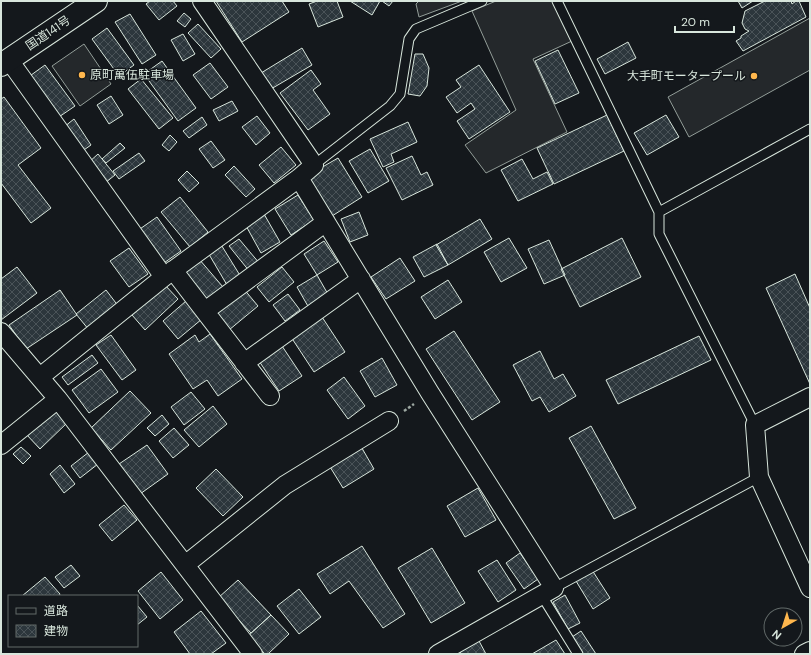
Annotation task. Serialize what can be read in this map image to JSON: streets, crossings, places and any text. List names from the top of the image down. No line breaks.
{"streets":{"highway":["国道141号"]},"places":["原町萬伍駐車場","大手町モータープール"],"legend":["道路","建物"],"scale_bar":"20 m","north":"bottom left"}
